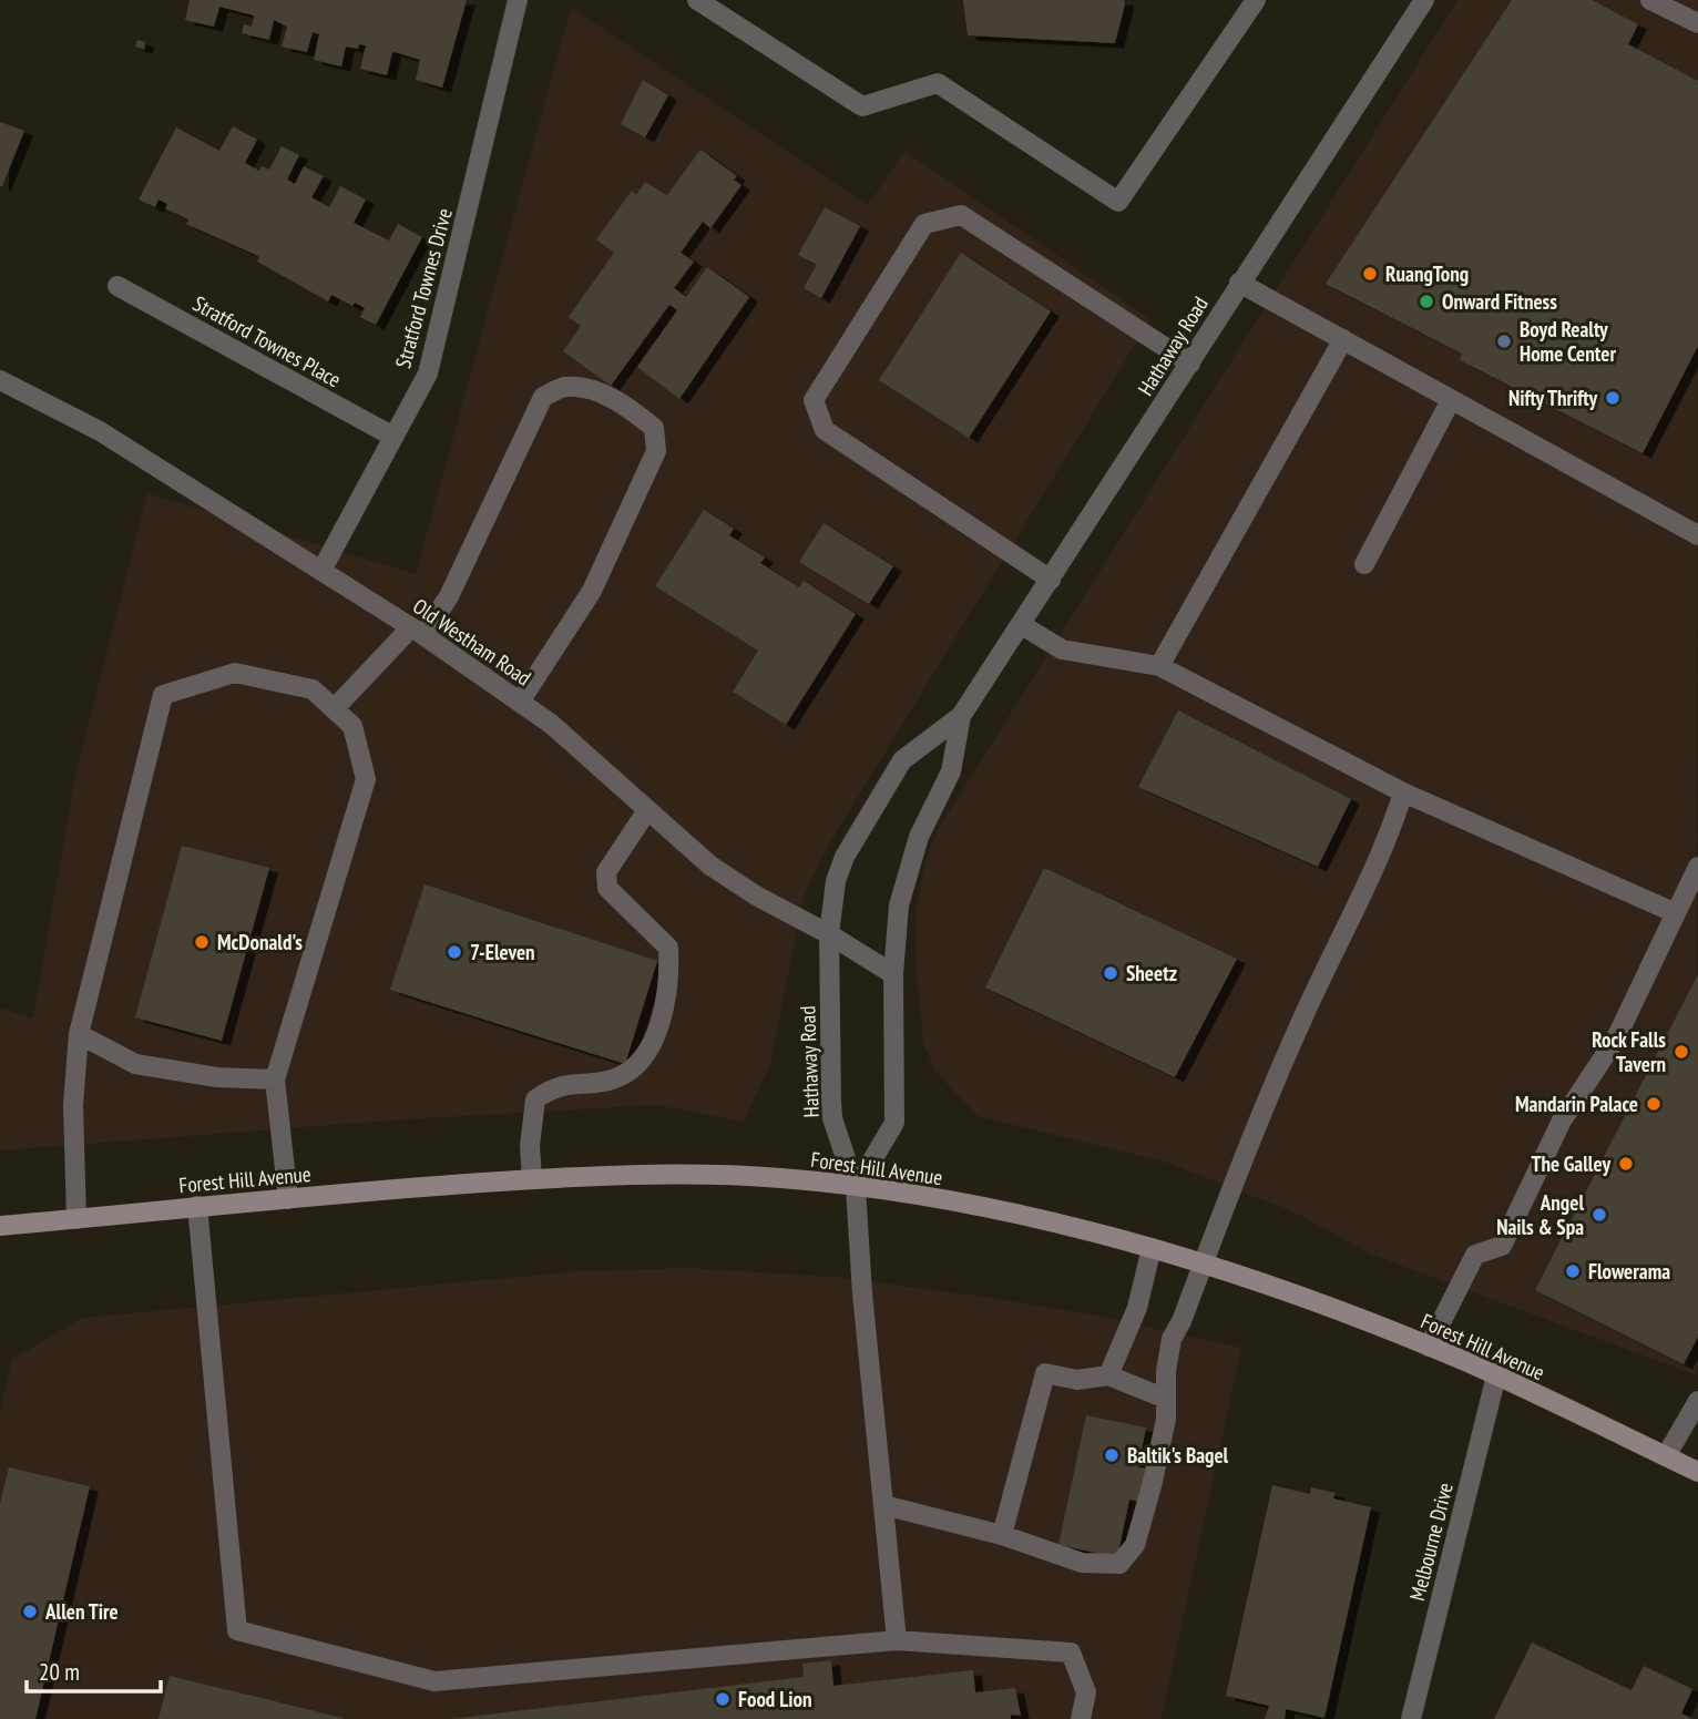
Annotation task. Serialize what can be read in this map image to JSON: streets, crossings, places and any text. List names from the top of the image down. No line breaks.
{"streets":{"main road":["Forest Hill Avenue"],"street":["Stratford Townes Drive","Stratford Townes Place","Hathaway Road","Old Westham Road","Melbourne Drive"]},"crossings":[["Stratford Townes Drive","Stratford Townes Place"],["Stratford Townes Drive","Old Westham Road"],["Hathaway Road","Old Westham Road"],["Hathaway Road","Forest Hill Avenue"],["Forest Hill Avenue","Melbourne Drive"]],"places":["RuangTong","Onward Fitness","Boyd Realty Home Center","Nifty Thrifty","McDonald's","7-Eleven","Sheetz","Rock Falls Tavern","Mandarin Palace","The Galley","Angel Nails & Spa","Flowerama","Baltik's Bagel","Allen Tire","Food Lion"],"scale_bar":"20 m"}
